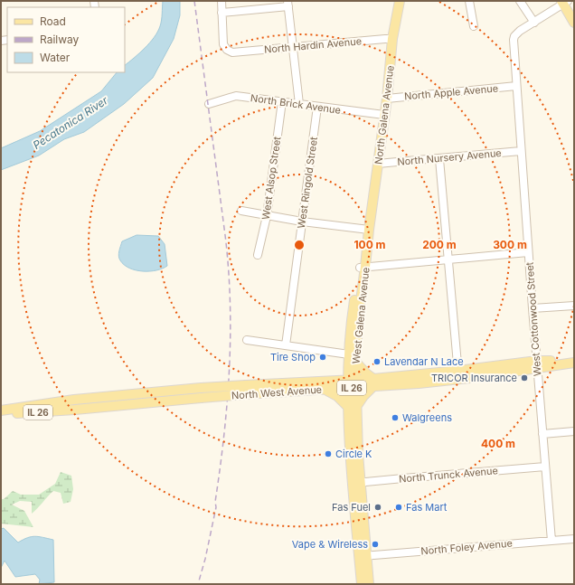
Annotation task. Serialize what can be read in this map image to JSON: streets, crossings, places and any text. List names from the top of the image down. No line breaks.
{"streets":{"main road":["North Galena Avenue","West Galena Avenue","IL 26","North West Avenue"],"street":["North Hardin Avenue","North Apple Avenue","North Brick Avenue","North Nursery Avenue","West Alsop Street","West Ringold Street","West Cottonwood Street","North Trunck Avenue","North Foley Avenue"]},"crossings":[["North Hardin Avenue","North Galena Avenue"],["North Apple Avenue","North Galena Avenue"],["North Apple Avenue","West Cottonwood Street"],["North Brick Avenue","North Galena Avenue"],["North Brick Avenue","West Alsop Street"],["North Brick Avenue","West Ringold Street"],["North Galena Avenue","North Nursery Avenue"],["North Galena Avenue","West Galena Avenue"],["North Nursery Avenue","West Cottonwood Street"],["West Galena Avenue","North West Avenue"],["West Galena Avenue","North Trunck Avenue"],["West Galena Avenue","North Foley Avenue"],["West Cottonwood Street","North West Avenue"],["West Cottonwood Street","North Trunck Avenue"],["West Cottonwood Street","North Foley Avenue"]],"water":["Pecatonica River"],"places":["Tire Shop","Lavendar N Lace","TRICOR Insurance","Walgreens","Circle K","Fas Fuel","Fas Mart","Vape & Wireless"],"legend":["Road","Railway","Water"],"rings":["100 m","200 m","300 m","400 m"]}
